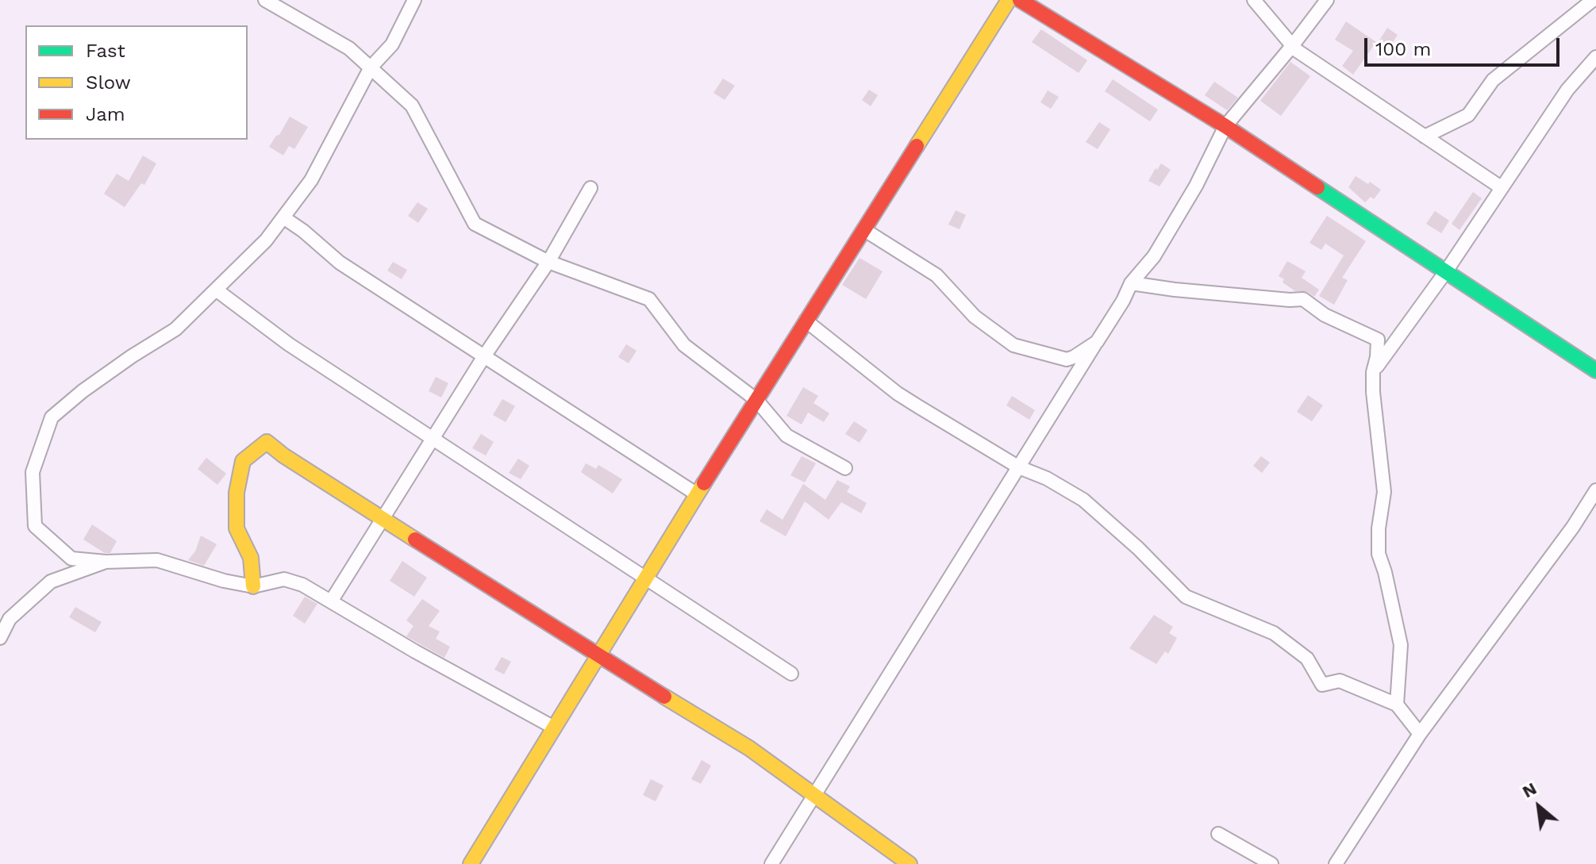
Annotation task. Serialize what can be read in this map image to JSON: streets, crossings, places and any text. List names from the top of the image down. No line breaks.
{"legend":["Fast","Slow","Jam"],"scale_bar":"100 m","north":"top left"}
